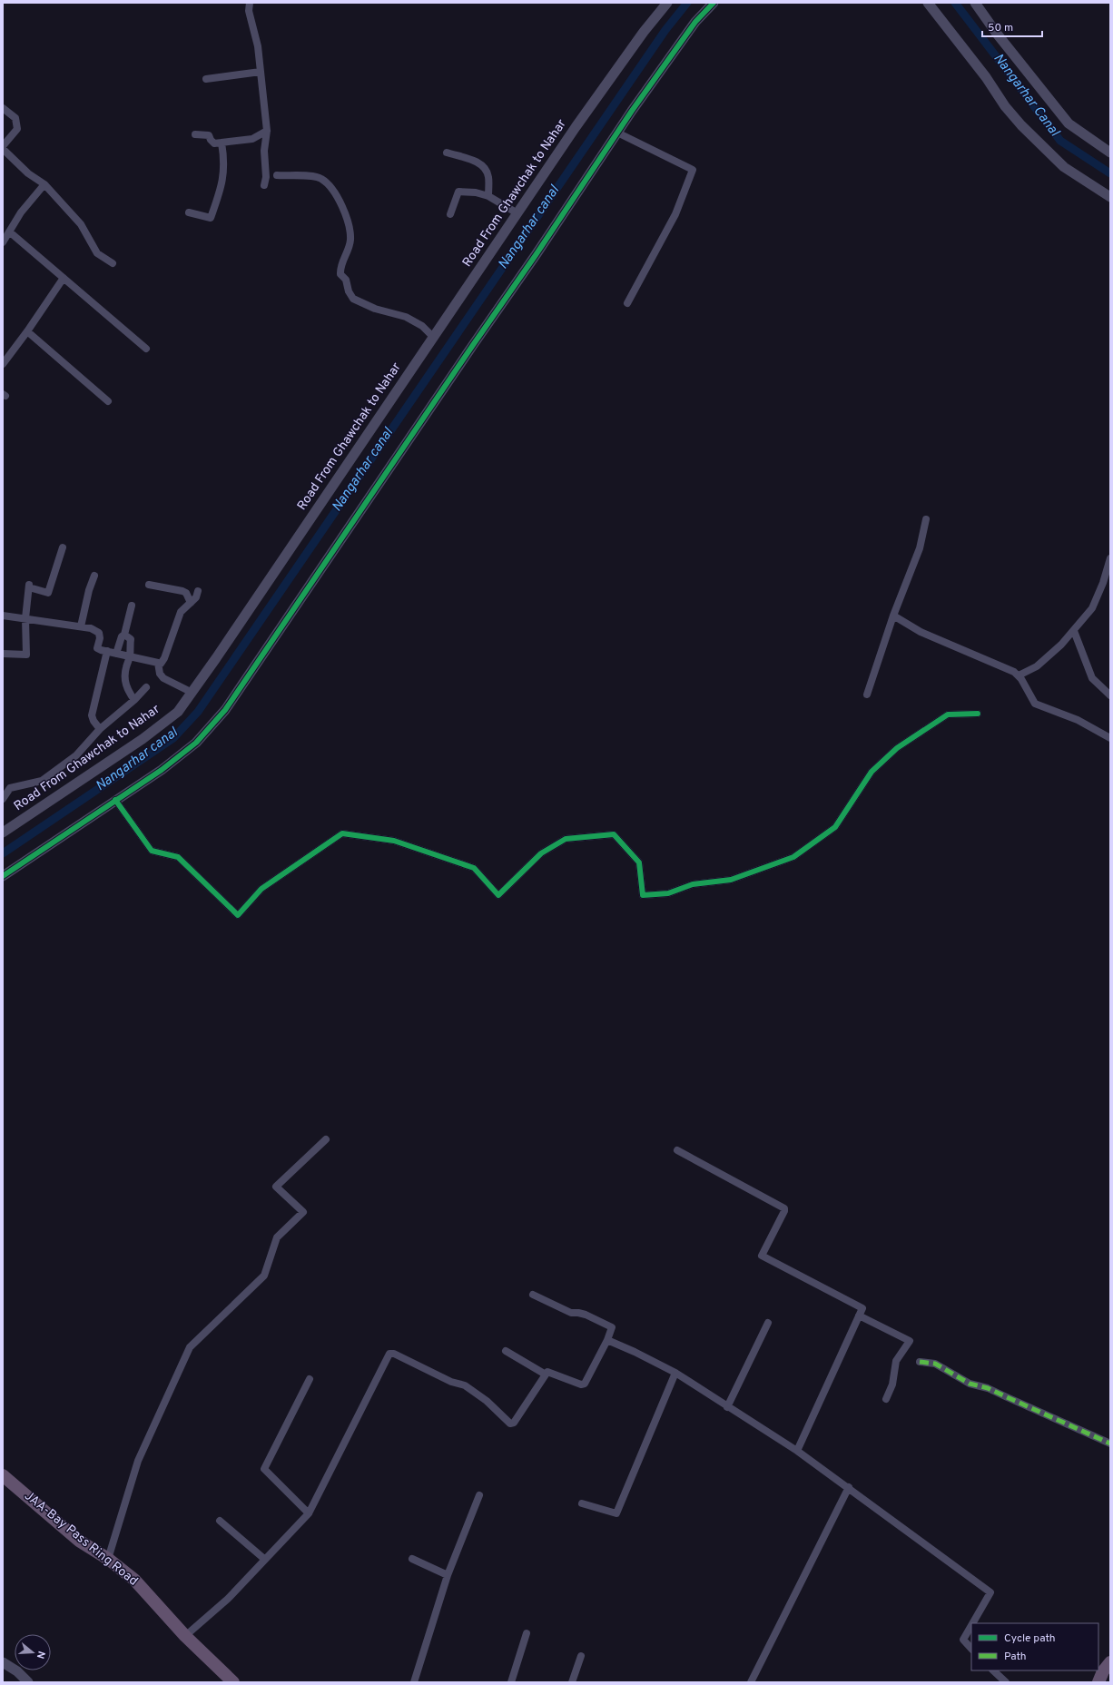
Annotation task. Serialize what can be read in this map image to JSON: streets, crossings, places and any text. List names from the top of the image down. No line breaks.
{"streets":{"highway":["JAA-Bay Pass Ring Road"],"street":["Road From Ghawchak to Nahar"]},"water":["Nangarhar Canal","Nangarhar canal"],"legend":["Cycle path","Path"],"scale_bar":"50 m","north":"right"}
